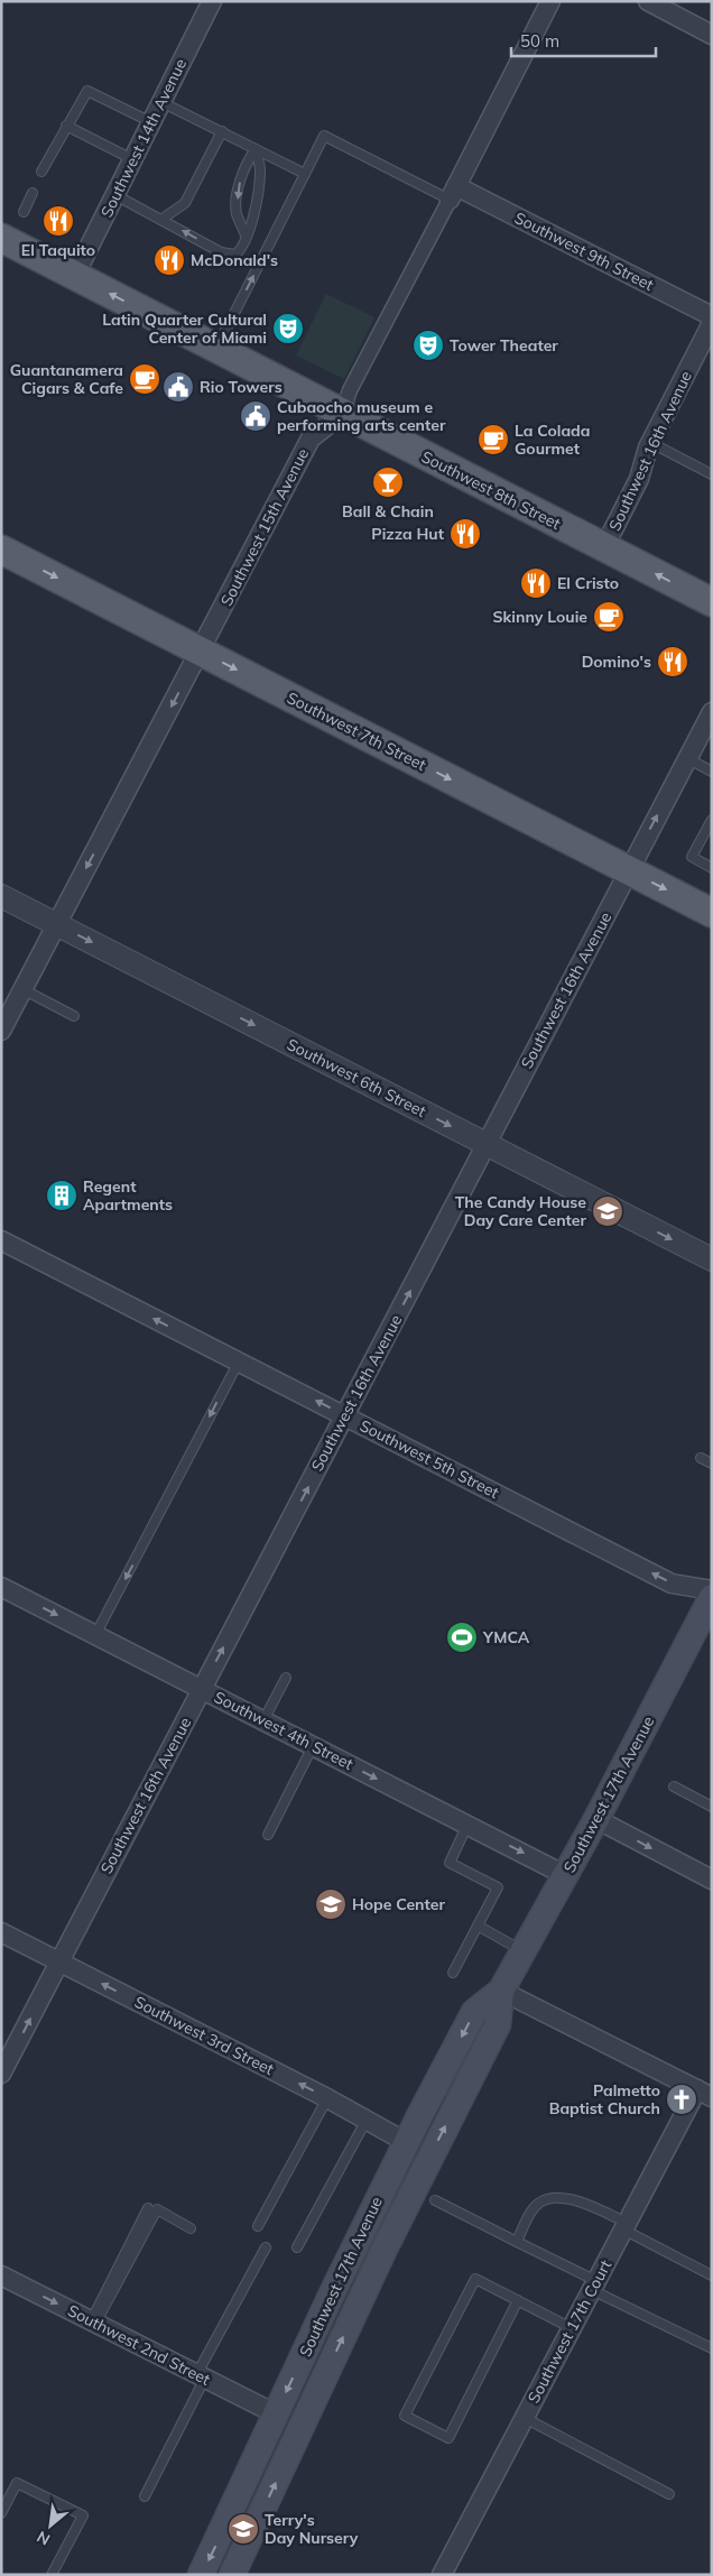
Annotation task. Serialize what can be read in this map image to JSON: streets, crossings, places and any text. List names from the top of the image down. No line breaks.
{"streets":{"main road":["Southwest 8th Street","Southwest 7th Street","Southwest 17th Avenue"],"street":["Southwest 14th Avenue","Southwest 9th Street","Southwest 16th Avenue","Southwest 15th Avenue","Southwest 6th Street","Southwest 5th Street","Southwest 4th Street","Southwest 3rd Street","Southwest 17th Court","Southwest 2nd Street"]},"crossings":[["Southwest 14th Avenue","Southwest 8th Street"],["Southwest 16th Avenue","Southwest 8th Street"],["Southwest 16th Avenue","Southwest 7th Street"],["Southwest 16th Avenue","Southwest 6th Street"],["Southwest 16th Avenue","Southwest 5th Street"],["Southwest 16th Avenue","Southwest 4th Street"],["Southwest 16th Avenue","Southwest 3rd Street"],["Southwest 8th Street","Southwest 15th Avenue"],["Southwest 15th Avenue","Southwest 7th Street"],["Southwest 15th Avenue","Southwest 6th Street"],["Southwest 4th Street","Southwest 17th Avenue"],["Southwest 17th Avenue","Southwest 3rd Street"],["Southwest 17th Avenue","Southwest 2nd Street"]],"one_way":["Southwest 16th Avenue","Southwest 8th Street","Southwest 15th Avenue","Southwest 7th Street","Southwest 6th Street","Southwest 5th Street","Southwest 4th Street","Southwest 3rd Street"],"places":{"restaurant":["El Taquito","McDonald's","Pizza Hut","El Cristo","Domino's"],"theatre":["Latin Quarter Cultural Center of Miami","Tower Theater"],"cafe":["Guantanamera Cigars & Cafe","La Colada Gourmet","Skinny Louie"],"public building":["Rio Towers","Cubaocho museum e performing arts center"],"bar":["Ball & Chain"],"building":["Regent Apartments"],"school or university":["The Candy House Day Care Center","Hope Center","Terry's Day Nursery"],"sports":["YMCA"],"church":["Palmetto Baptist Church"]},"scale_bar":"50 m","north":"bottom left"}
